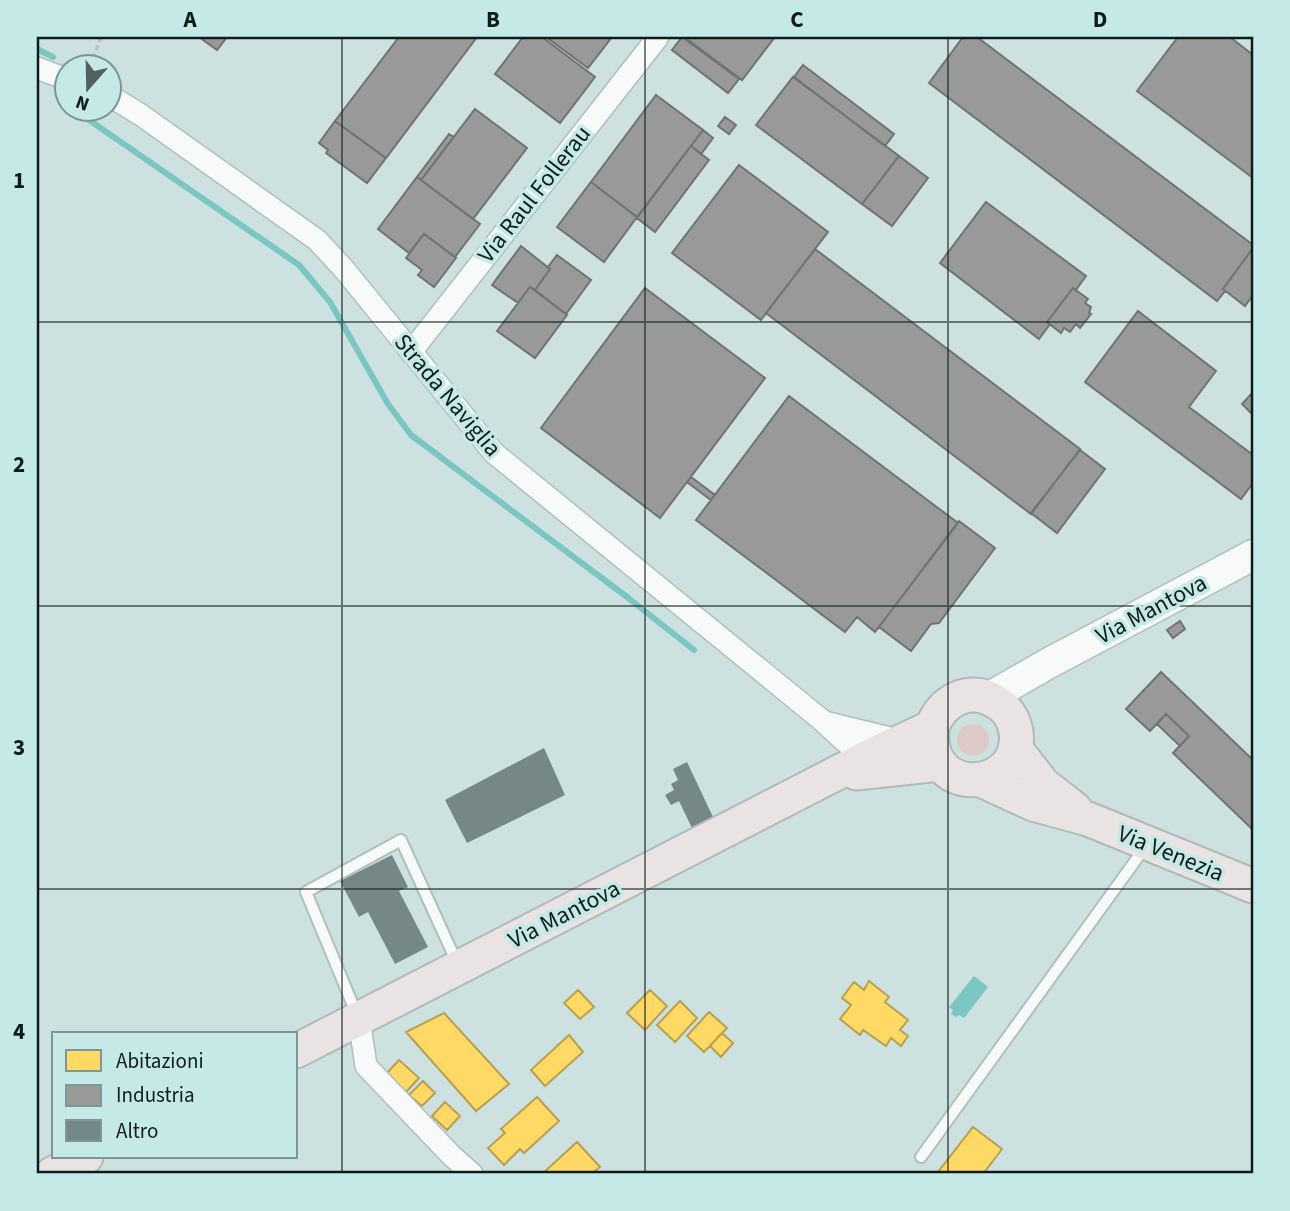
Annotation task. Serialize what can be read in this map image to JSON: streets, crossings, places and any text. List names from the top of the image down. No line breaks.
{"streets":{"main road":["Via Mantova","Via Venezia"],"street":["Via Raul Follerau","Strada Naviglia"]},"crossings":[["Via Raul Follerau","Strada Naviglia"],["Strada Naviglia","Via Mantova"],["Strada Naviglia","Via Venezia"],["Via Mantova","Via Venezia"]],"legend":["Abitazioni","Industria","Altro"],"north":"bottom","grid":{"columns":["A","B","C","D"],"rows":["1","2","3","4"]}}
